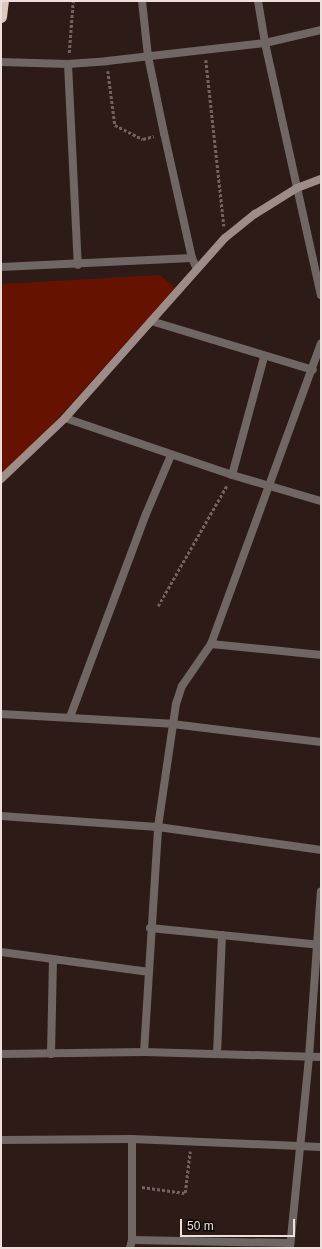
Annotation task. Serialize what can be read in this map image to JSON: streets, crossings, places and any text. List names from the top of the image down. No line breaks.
{"scale_bar":"50 m"}
